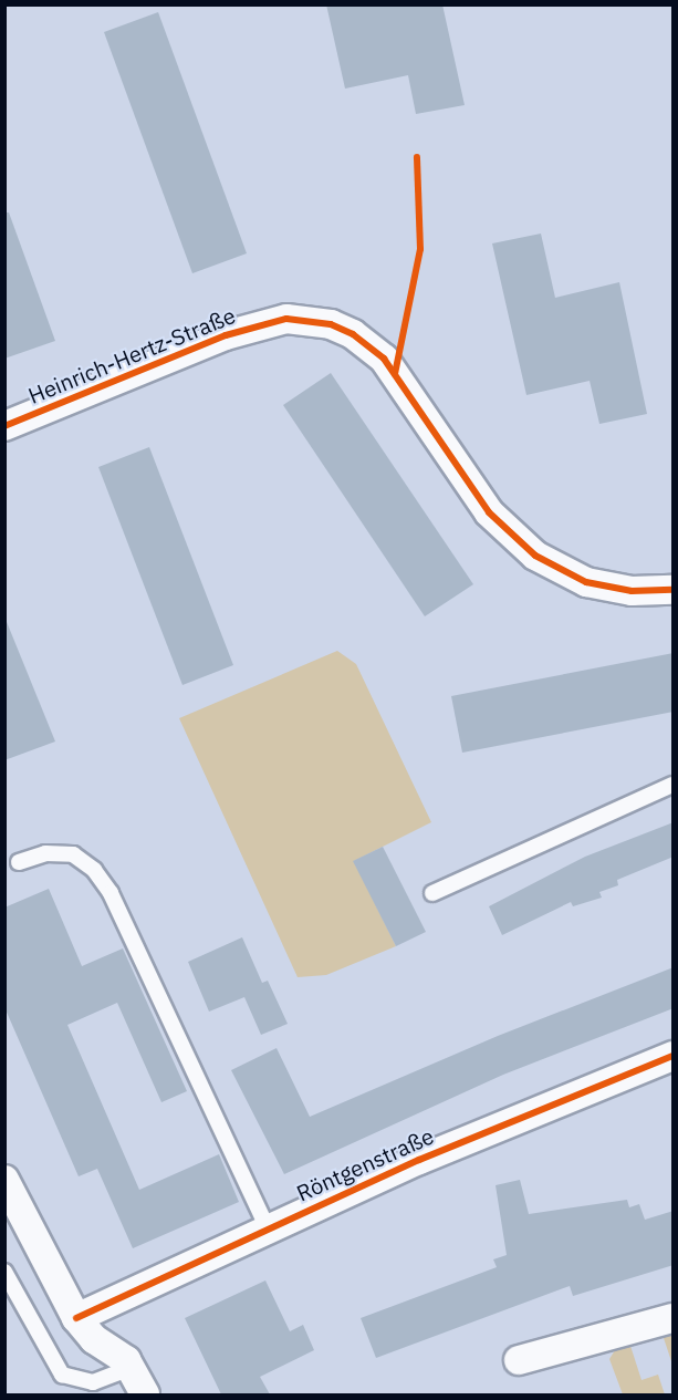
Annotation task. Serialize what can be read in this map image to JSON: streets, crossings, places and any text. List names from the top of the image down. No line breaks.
{"streets":{"street":["Heinrich-Hertz-Straße","Röntgenstraße"]}}
